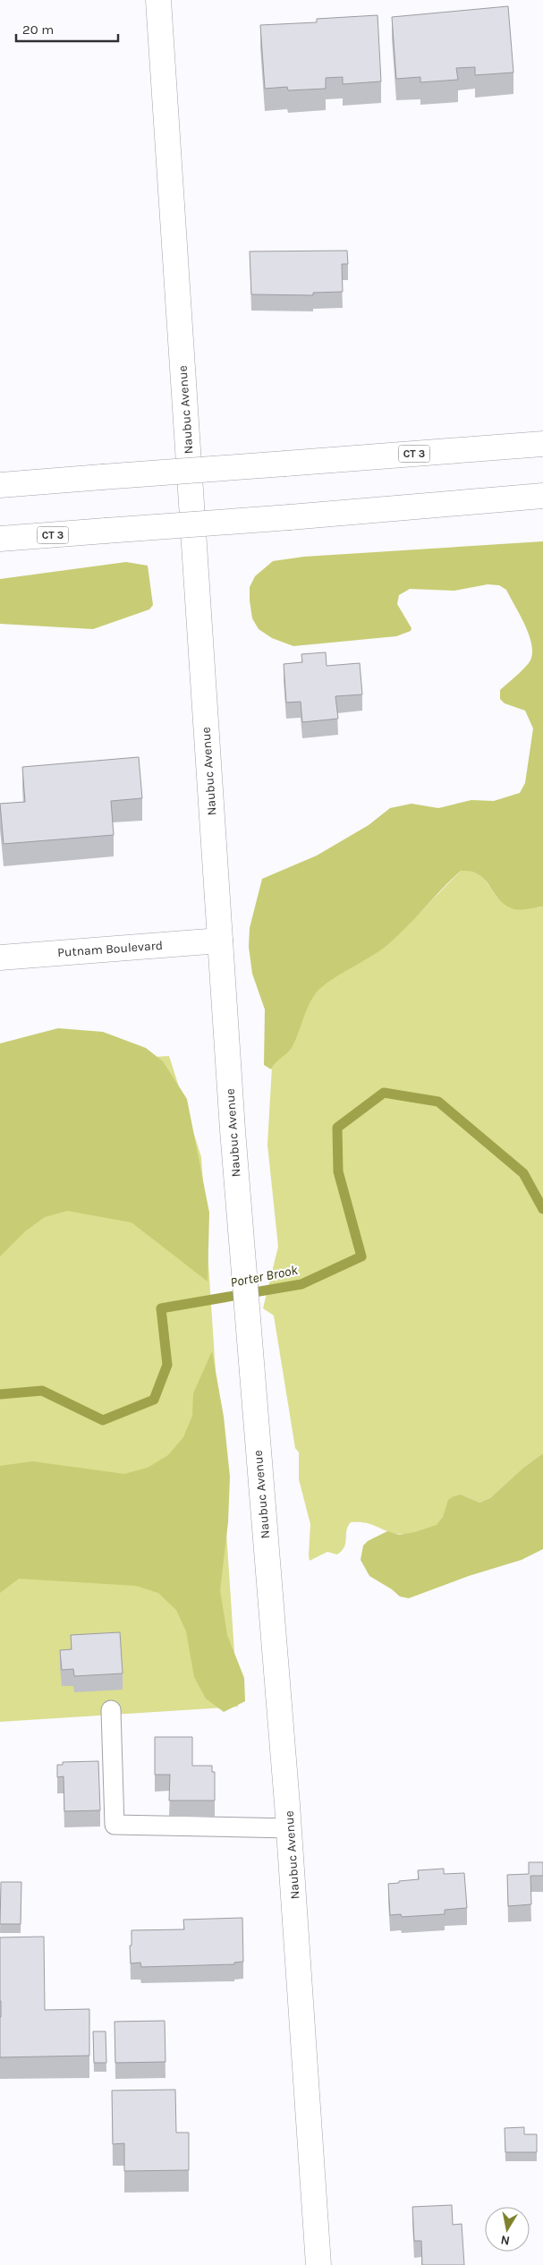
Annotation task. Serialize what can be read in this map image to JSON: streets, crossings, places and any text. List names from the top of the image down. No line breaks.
{"streets":{"main road":["Naubuc Avenue","CT 3","Putnam Boulevard"]},"crossings":[["Naubuc Avenue","Putnam Boulevard"]],"water":["Porter Brook"],"scale_bar":"20 m","north":"bottom"}
